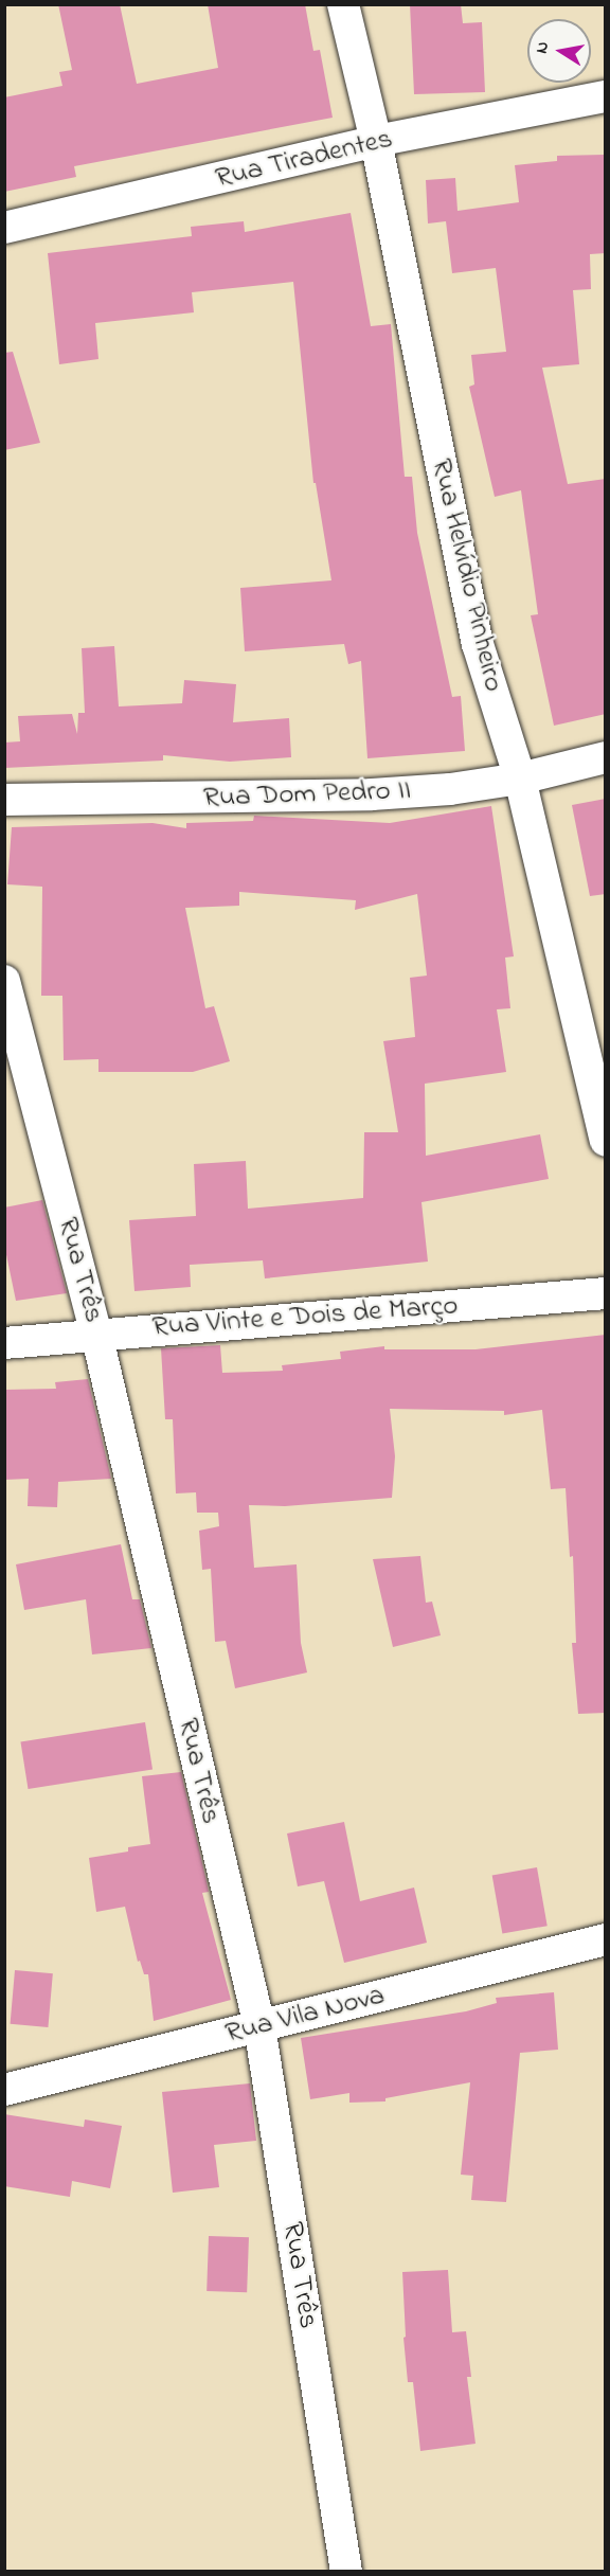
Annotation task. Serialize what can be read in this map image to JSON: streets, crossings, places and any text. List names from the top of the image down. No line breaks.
{"streets":{"street":["Rua Tiradentes","Rua Helvídio Pinheiro","Rua Dom Pedro II","Rua Três","Rua Vinte e Dois de Março","Rua Vila Nova"]},"crossings":[["Rua Tiradentes","Rua Helvídio Pinheiro"],["Rua Helvídio Pinheiro","Rua Dom Pedro II"],["Rua Três","Rua Vinte e Dois de Março"],["Rua Três","Rua Vila Nova"]],"north":"left"}
